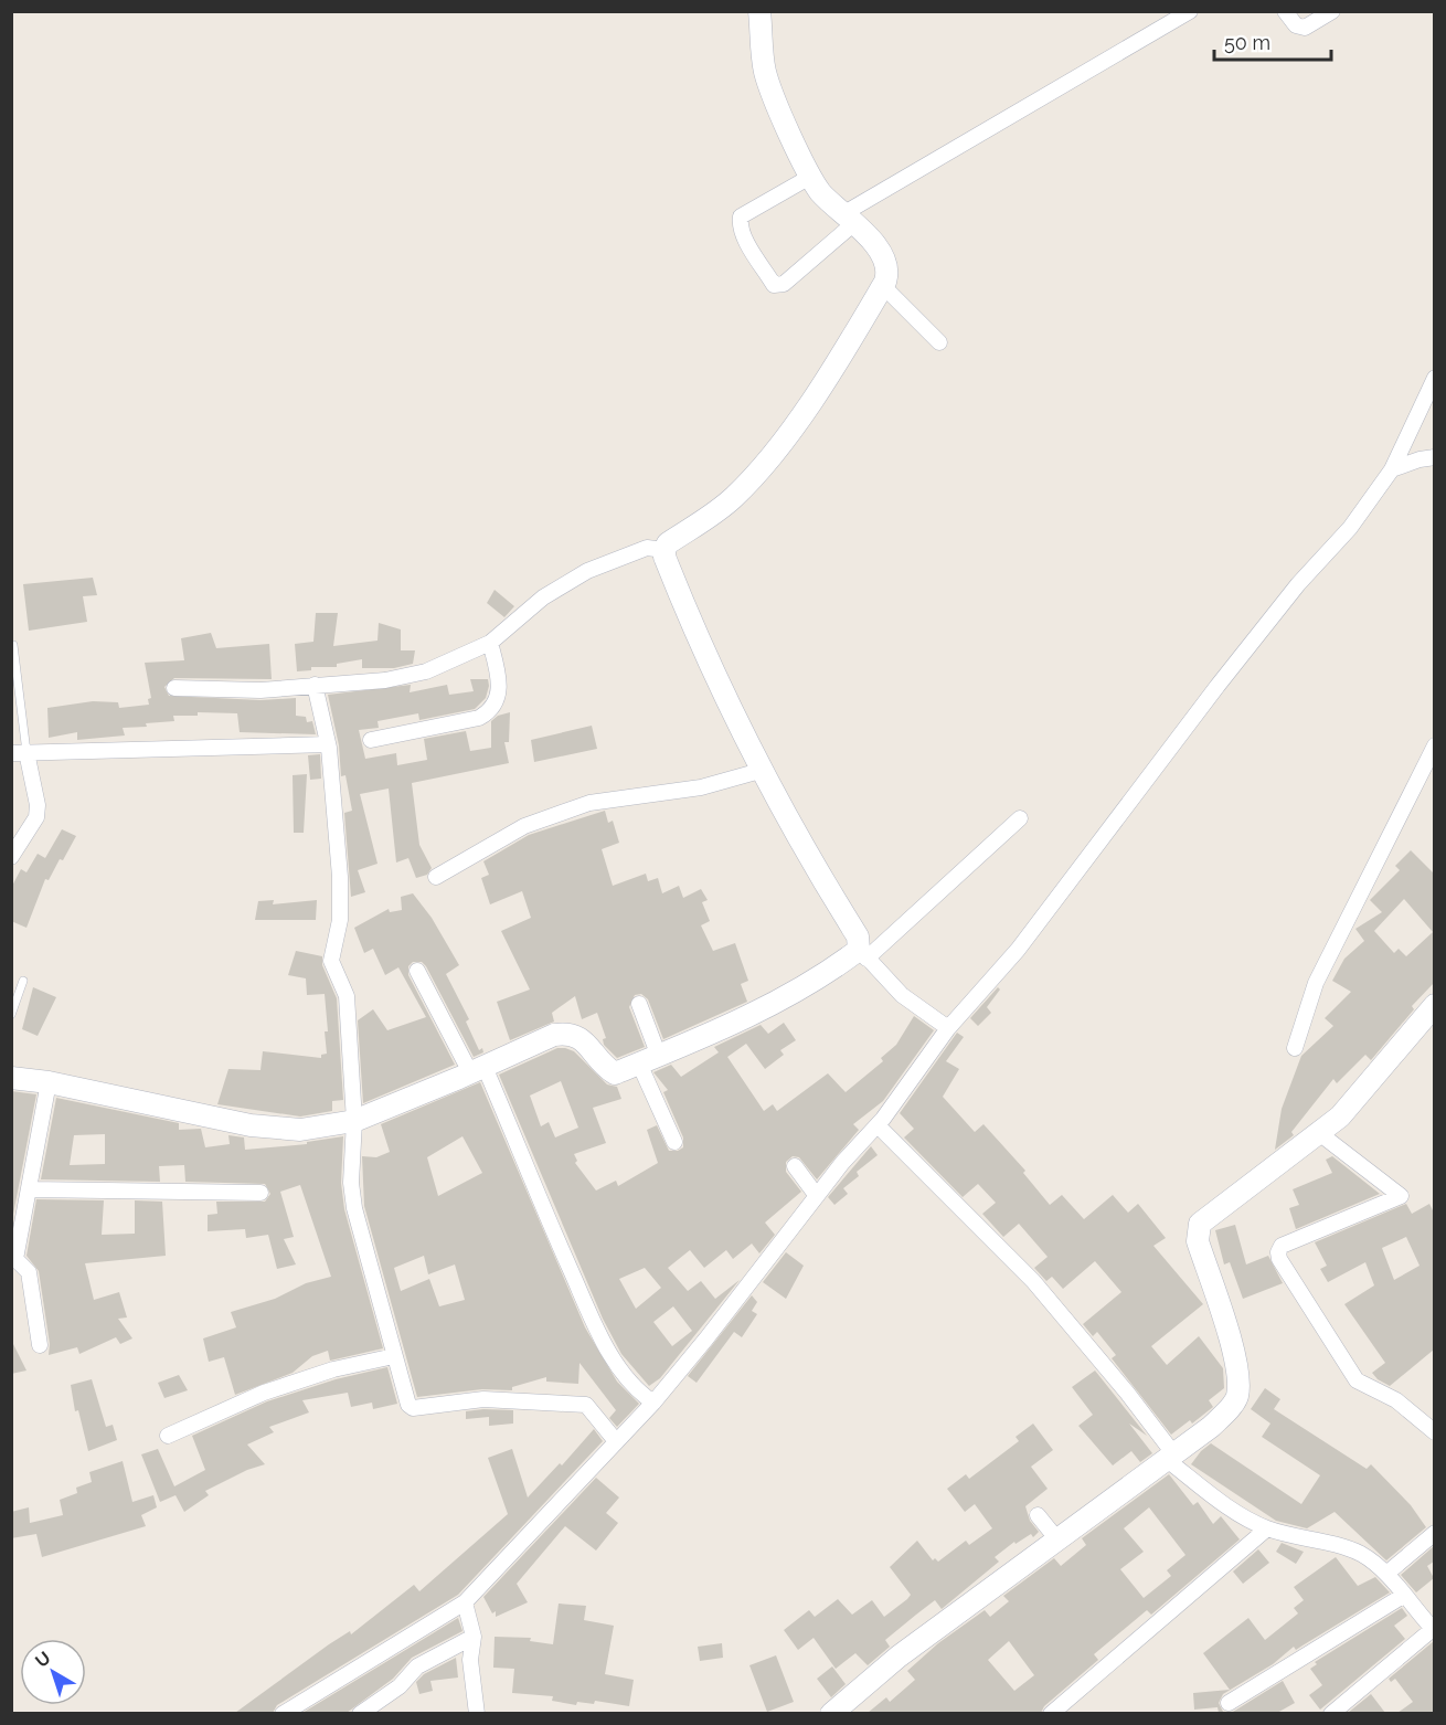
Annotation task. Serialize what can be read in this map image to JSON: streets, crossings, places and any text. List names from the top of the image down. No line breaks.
{"scale_bar":"50 m","north":"top left"}
